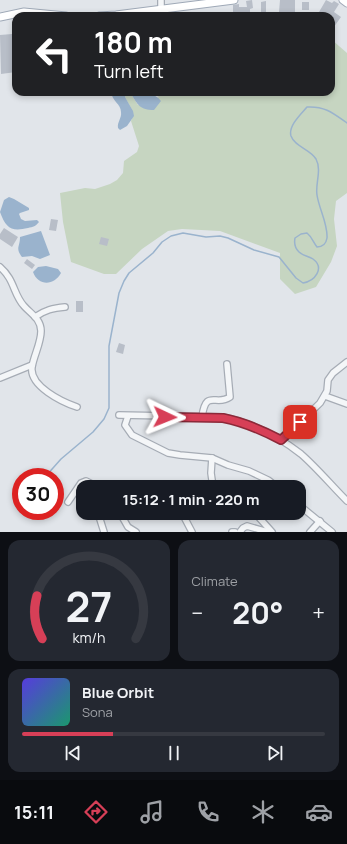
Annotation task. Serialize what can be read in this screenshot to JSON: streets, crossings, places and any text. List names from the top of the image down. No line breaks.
{"page":{"turn":["180 m","Turn left"],"limit":"30","trip":"15:12 · 1 min · 220 m","tile":"Climate","heat":["−","20°","+"],"song":["Blue Orbit","Sona"],"tabs":"15:11","gauge":["27","km/h"]}}
